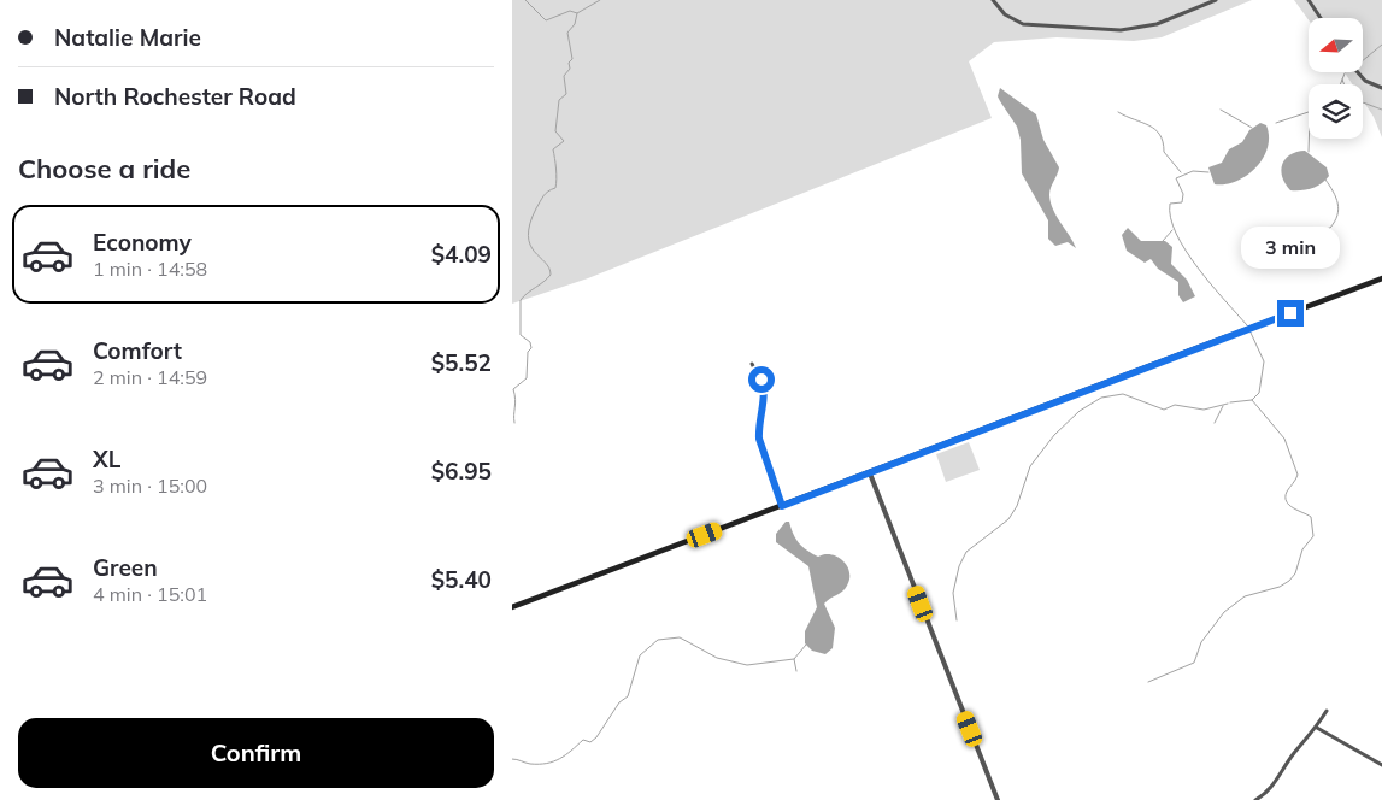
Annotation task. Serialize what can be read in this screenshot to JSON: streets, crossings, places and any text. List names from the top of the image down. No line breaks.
{"north":"left","page":{"banner":["Natalie Marie","North Rochester Road"],"heading":"Choose a ride","list":[{"name":"Economy","note":"1 min · 14:58","value":"$4.09"},{"name":"Comfort","note":"2 min · 14:59","value":"$5.52"},{"name":"XL","note":"3 min · 15:00","value":"$6.95"},{"name":"Green","note":"4 min · 15:01","value":"$5.40"}],"bubble":"3 min","buttons":"Confirm"}}
